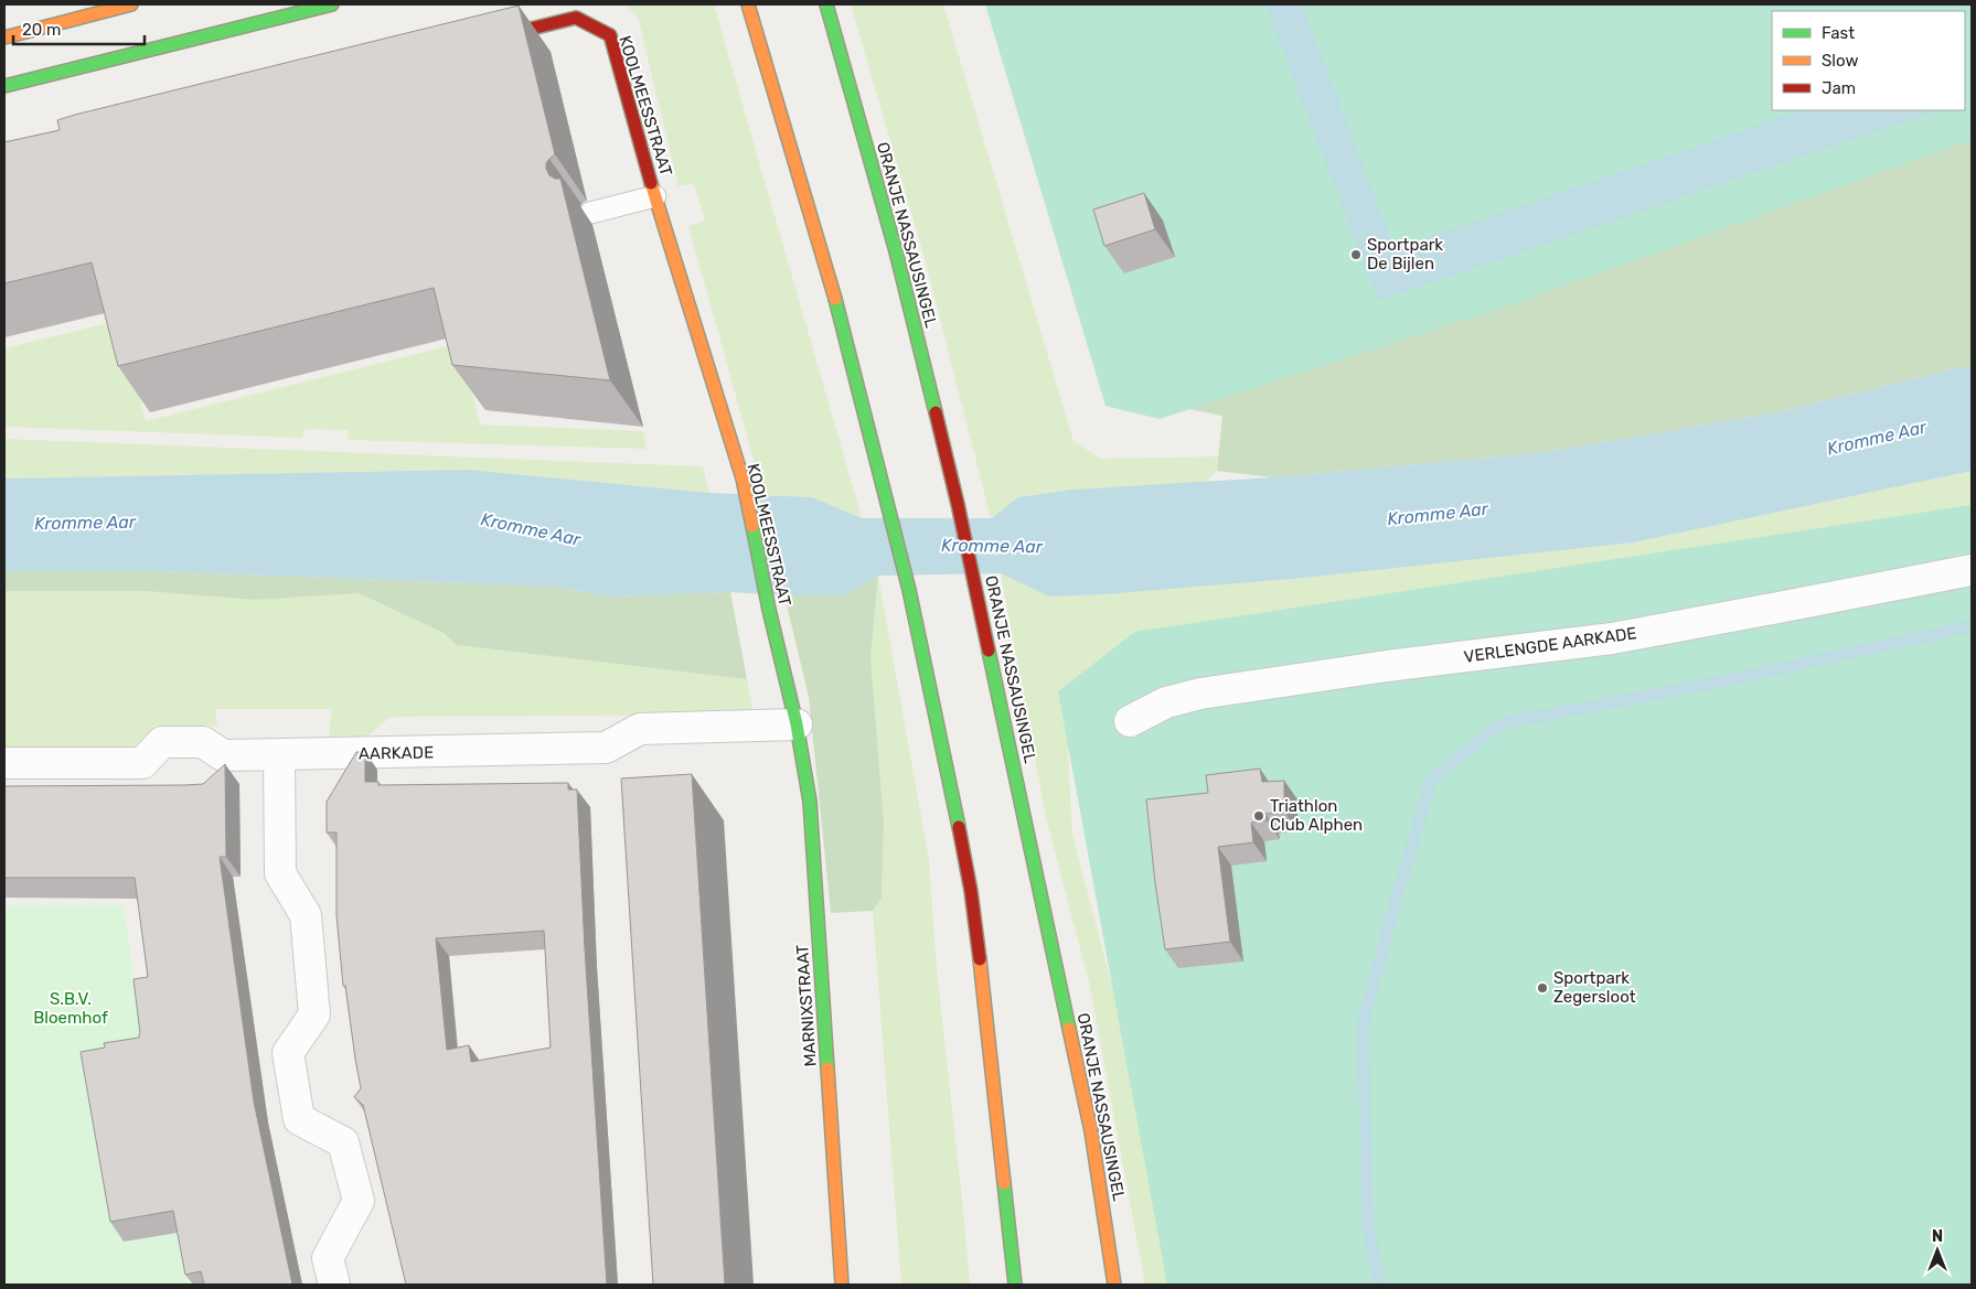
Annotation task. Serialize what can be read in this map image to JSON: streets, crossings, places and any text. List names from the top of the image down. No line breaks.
{"streets":{"main road":["KOOLMEESSTRAAT","ORANJE NASSAUSINGEL","MARNIXSTRAAT"],"street":["VERLENGDE AARKADE","AARKADE"]},"crossings":[["KOOLMEESSTRAAT","AARKADE"],["KOOLMEESSTRAAT","MARNIXSTRAAT"],["AARKADE","MARNIXSTRAAT"]],"water":["Kromme Aar"],"parks":["S.B.V. Bloemhof"],"places":["Sportpark De Bijlen","Triathlon Club Alphen","Sportpark Zegersloot"],"legend":["Fast","Slow","Jam"],"scale_bar":"20 m","north":"top"}
